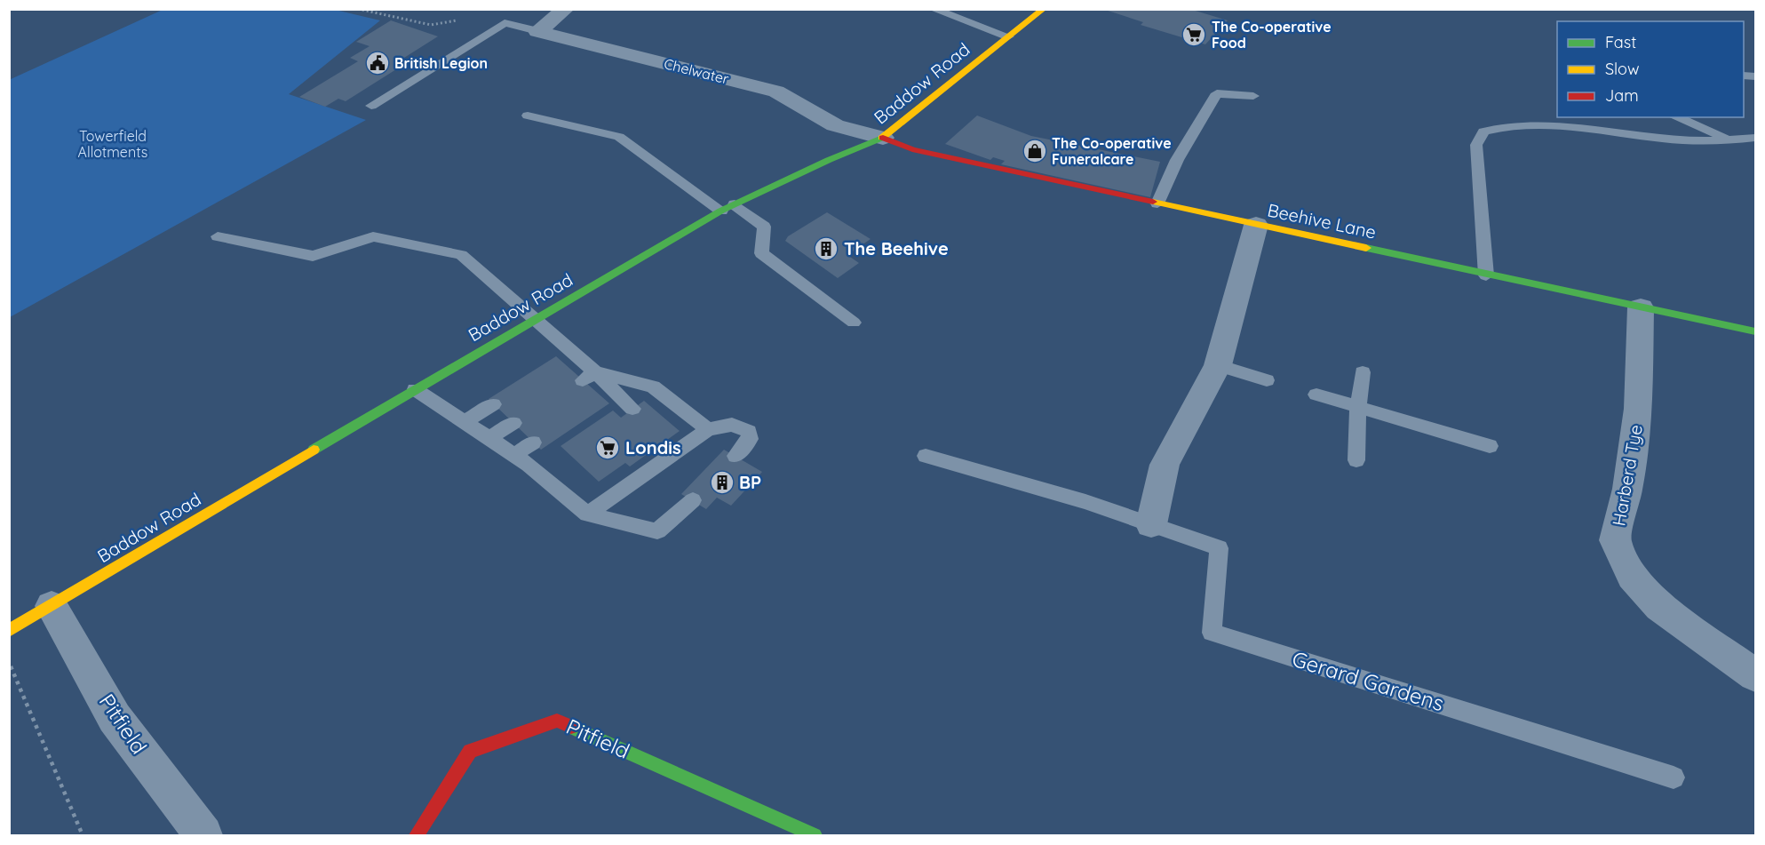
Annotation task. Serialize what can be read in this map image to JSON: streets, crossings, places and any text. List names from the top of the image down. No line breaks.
{"streets":{"main road":["Baddow Road","Beehive Lane","Pitfield"],"street":["Chelwater","Harberd Tye"],"lane":["Gerard Gardens"]},"crossings":[["Chelwater","Baddow Road"],["Chelwater","Beehive Lane"],["Baddow Road","Beehive Lane"],["Baddow Road","Pitfield"],["Beehive Lane","Harberd Tye"]],"parks":["Towerfield Allotments"],"places":{"supermarket":["The Co-operative Food","Londis"],"public building":["British Legion"],"shop":["The Co-operative Funeralcare"],"building":["The Beehive","BP"]},"legend":["Fast","Slow","Jam"]}
